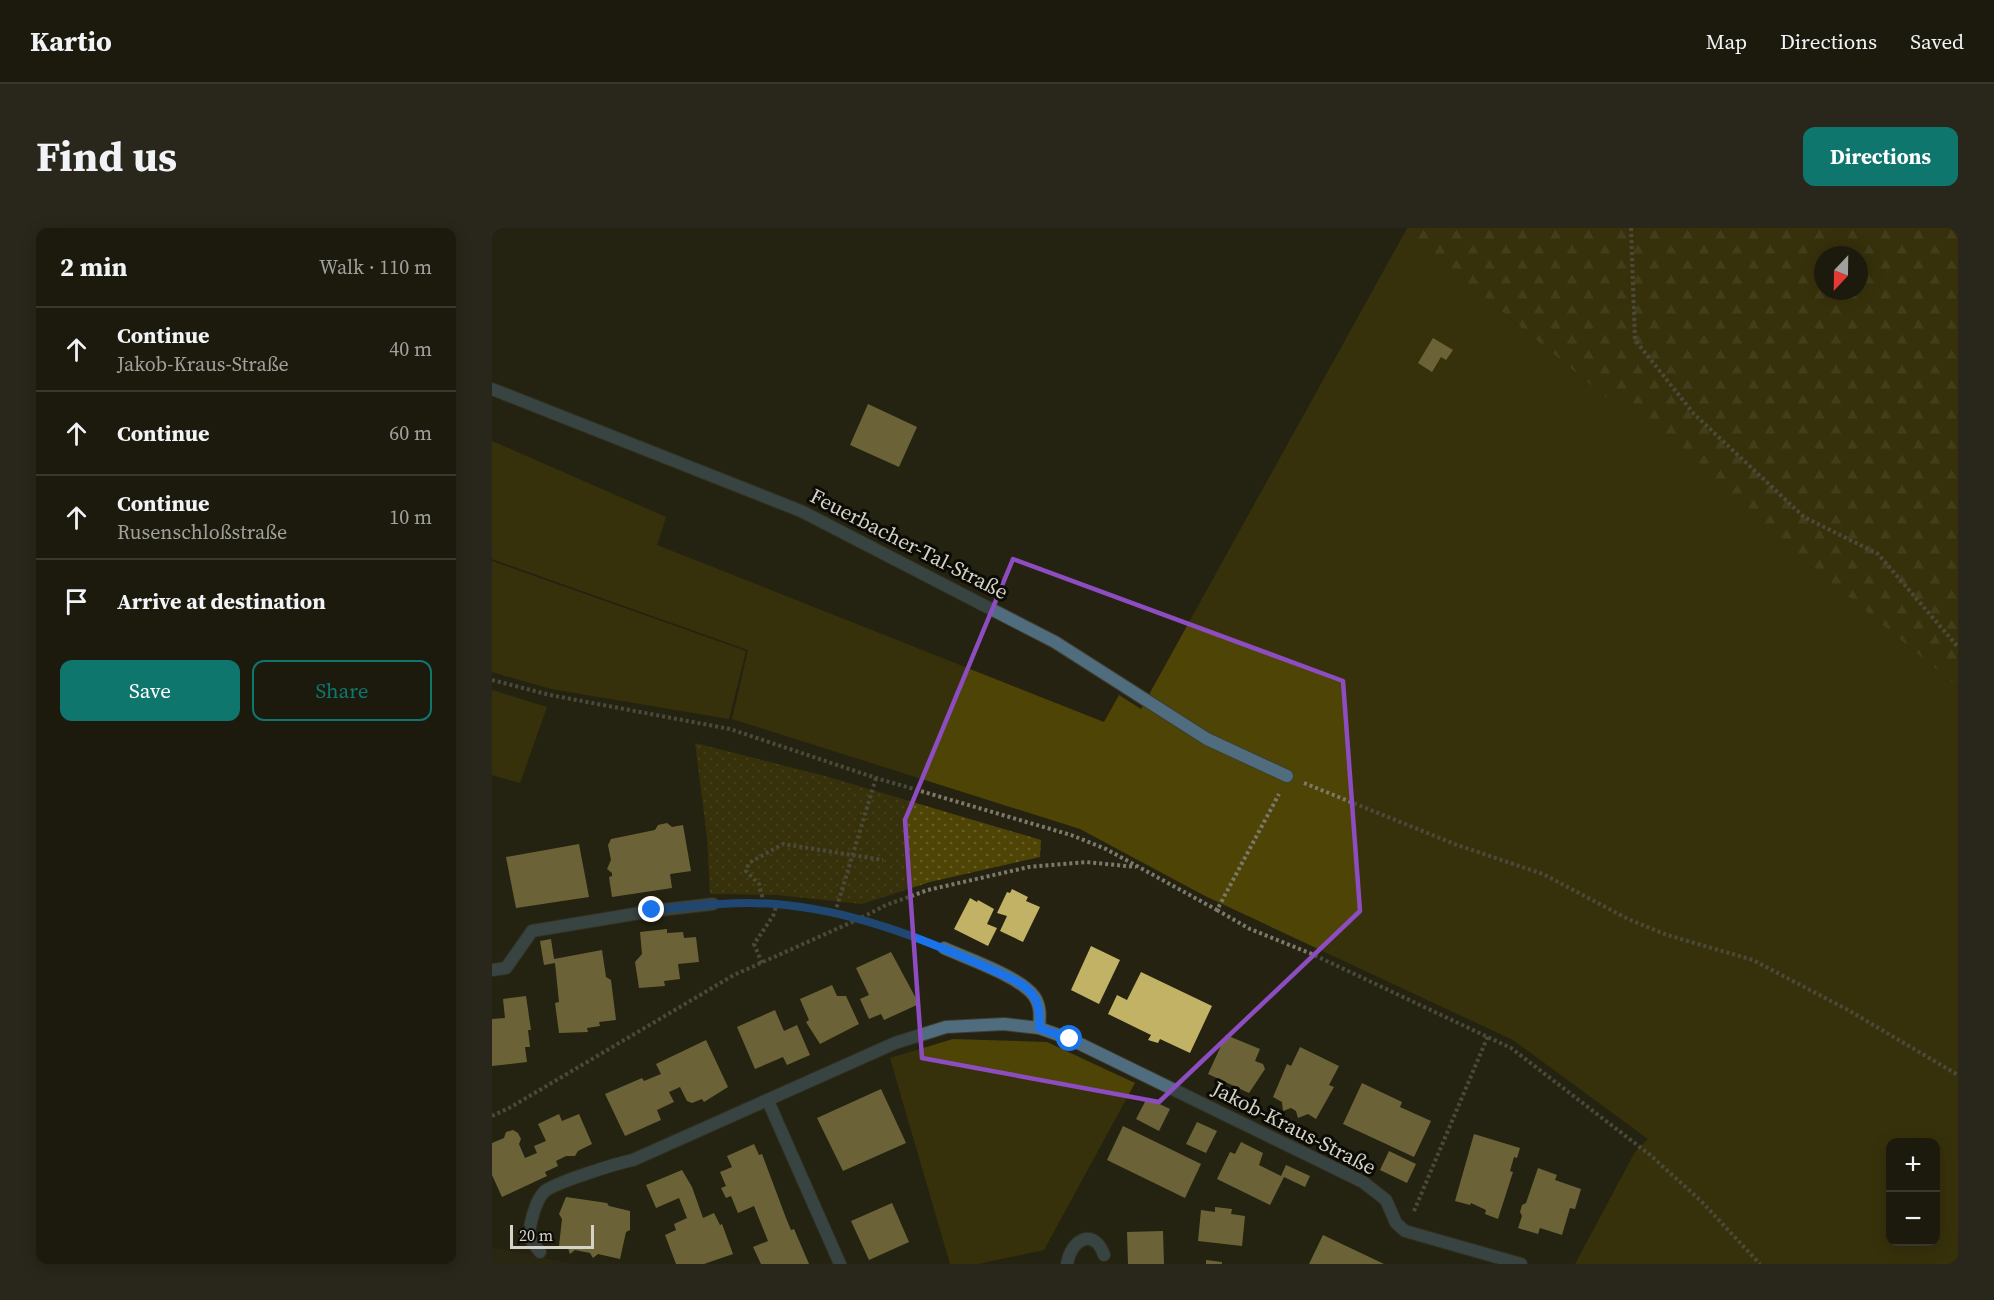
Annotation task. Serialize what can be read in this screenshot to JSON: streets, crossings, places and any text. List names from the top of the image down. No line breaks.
{"streets":{"street":["Feuerbacher-Tal-Straße","Jakob-Kraus-Straße"]},"scale_bar":"20 m","north":"bottom","page":{"header":"Kartio","nav":["Map","Directions","Saved"],"title":"Find us","buttons":["Directions",["Save","Share"]],"heading":["2 min","Walk · 110 m"],"list":[["Continue","Jakob-Kraus-Straße","40 m"],["Continue","60 m"],["Continue","Rusenschloßstraße","10 m"],"Arrive at destination"],"map_buttons":["+","−"],"scale":"20 m"}}
